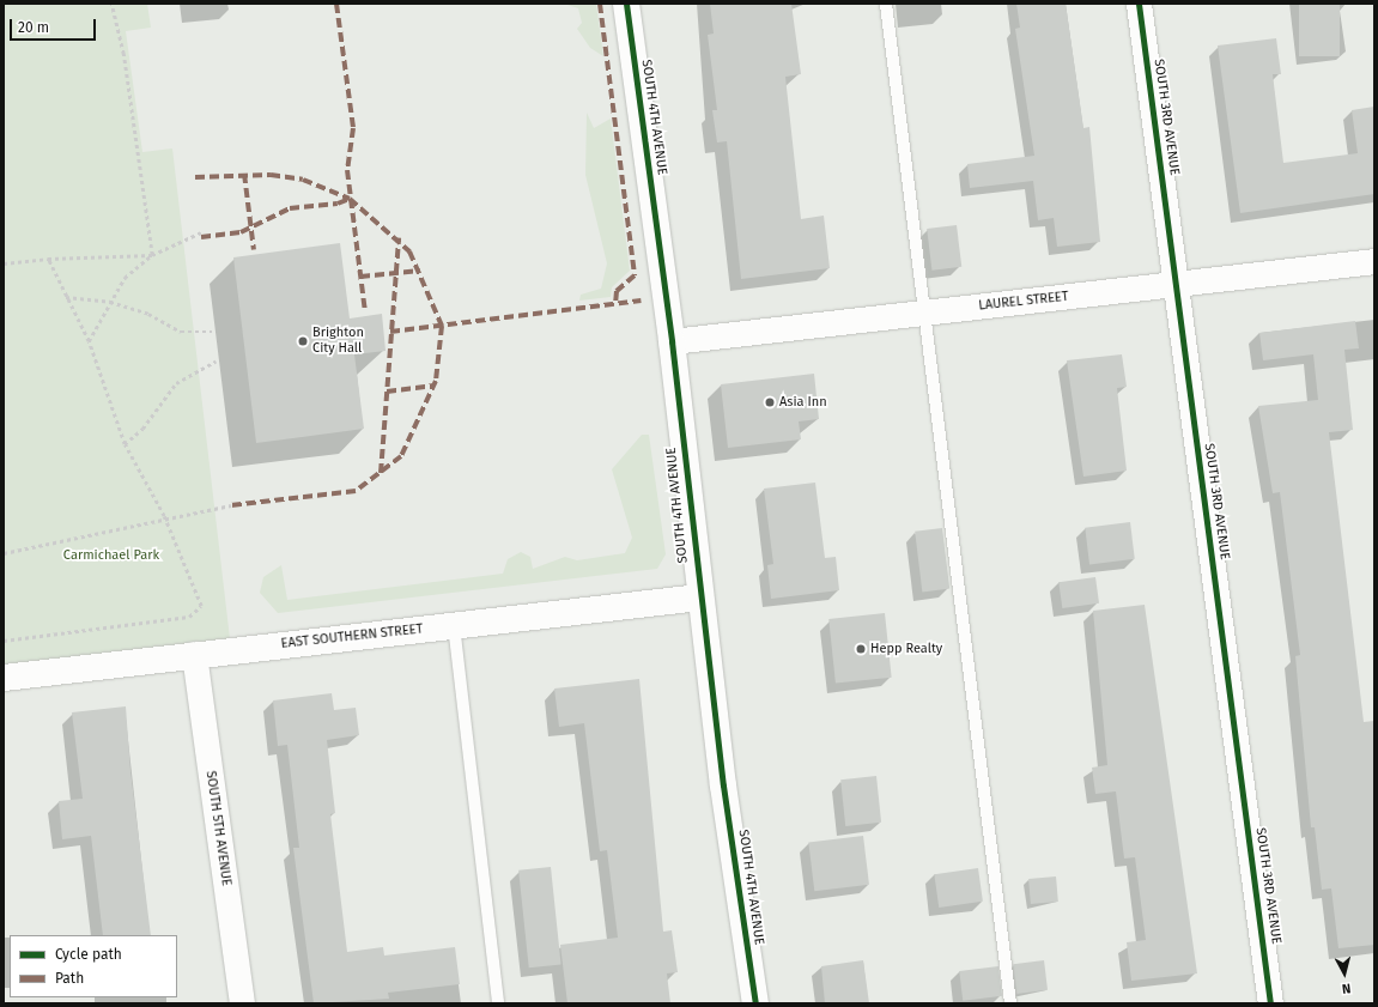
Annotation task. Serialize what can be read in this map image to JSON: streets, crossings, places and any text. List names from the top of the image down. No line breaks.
{"streets":{"main road":["SOUTH 4TH AVENUE","EAST SOUTHERN STREET"],"street":["SOUTH 3RD AVENUE","LAUREL STREET","SOUTH 5TH AVENUE"]},"crossings":[["SOUTH 4TH AVENUE","LAUREL STREET"],["SOUTH 4TH AVENUE","EAST SOUTHERN STREET"],["SOUTH 3RD AVENUE","LAUREL STREET"],["EAST SOUTHERN STREET","SOUTH 5TH AVENUE"]],"parks":["Carmichael Park"],"places":["Brighton City Hall","Asia Inn","Hepp Realty"],"legend":["Cycle path","Path"],"scale_bar":"20 m","north":"bottom"}
